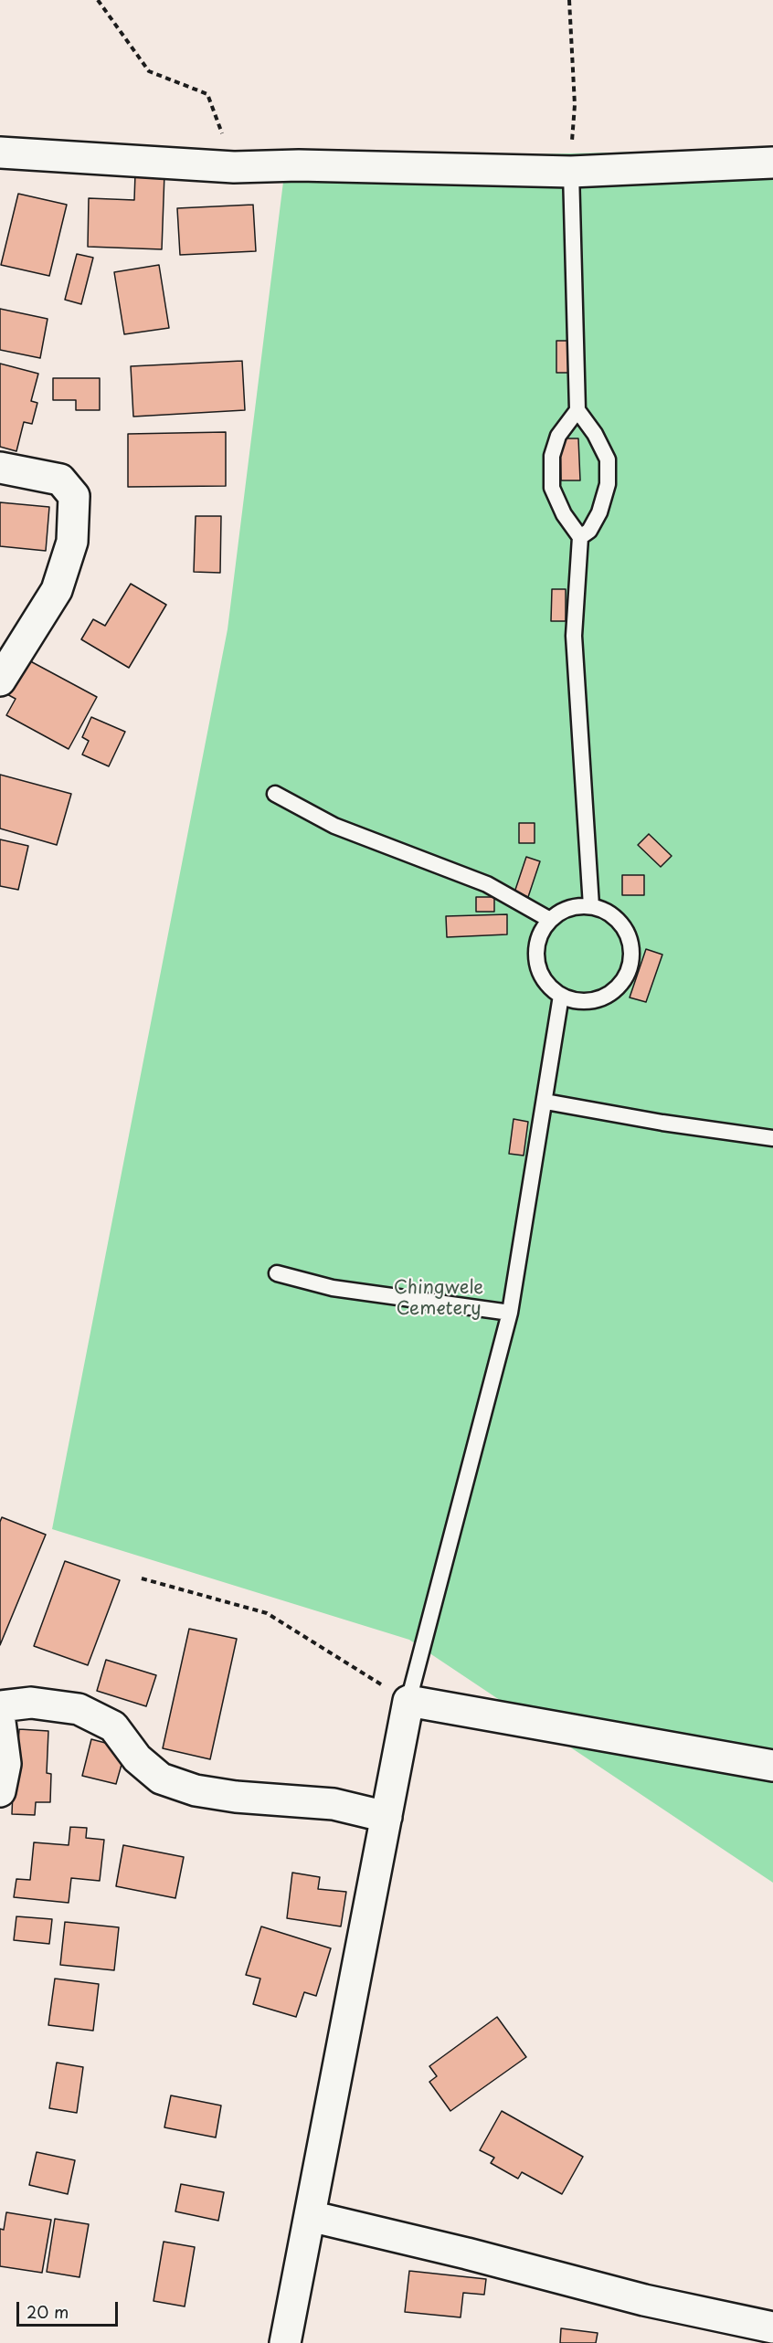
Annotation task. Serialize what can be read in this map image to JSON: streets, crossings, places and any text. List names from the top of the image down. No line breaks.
{"parks":["Chingwele Cemetery"],"scale_bar":"20 m"}
